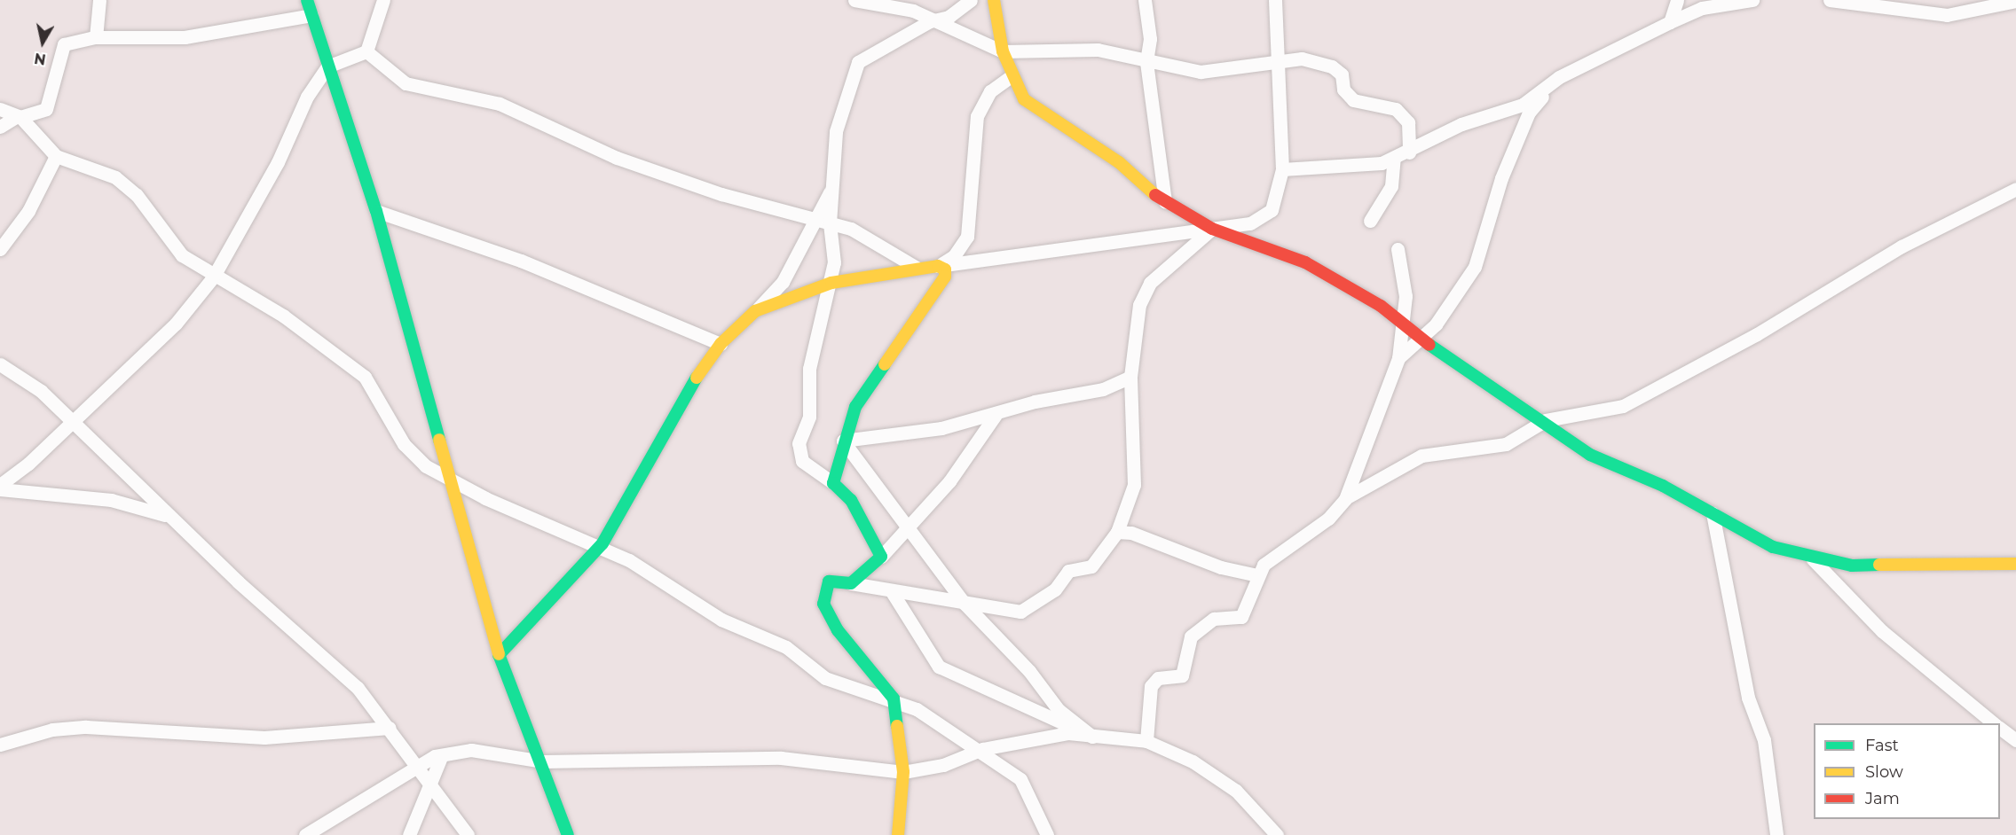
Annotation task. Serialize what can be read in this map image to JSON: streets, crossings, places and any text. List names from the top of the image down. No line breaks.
{"legend":["Fast","Slow","Jam"],"north":"bottom"}
